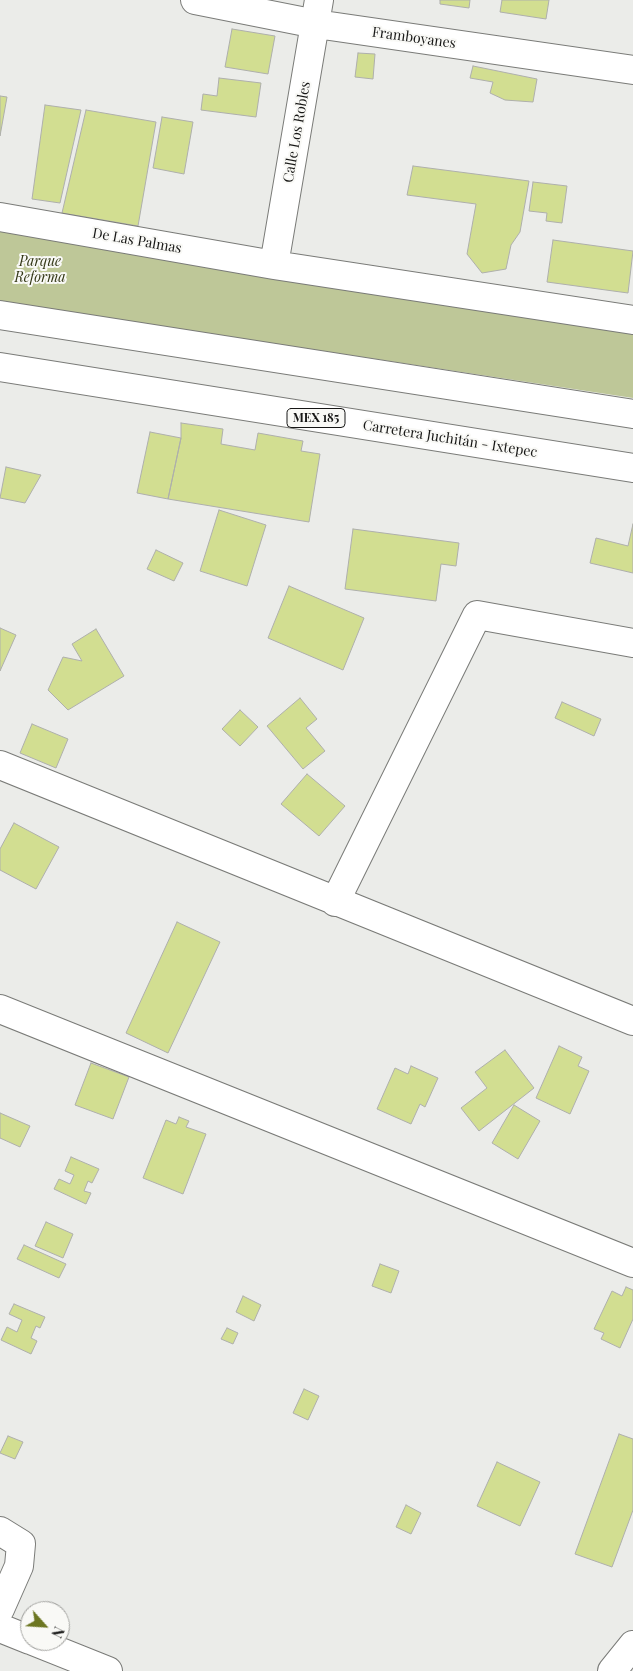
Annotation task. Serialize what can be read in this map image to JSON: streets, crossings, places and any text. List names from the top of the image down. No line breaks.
{"streets":{"street":["Framboyanes","Calle Los Robles","De Las Palmas","MEX 185","Carretera Juchitán - Ixtepec"]},"crossings":[["Framboyanes","Calle Los Robles"],["Calle Los Robles","De Las Palmas"]],"parks":["Parque Reforma"],"north":"bottom right"}
